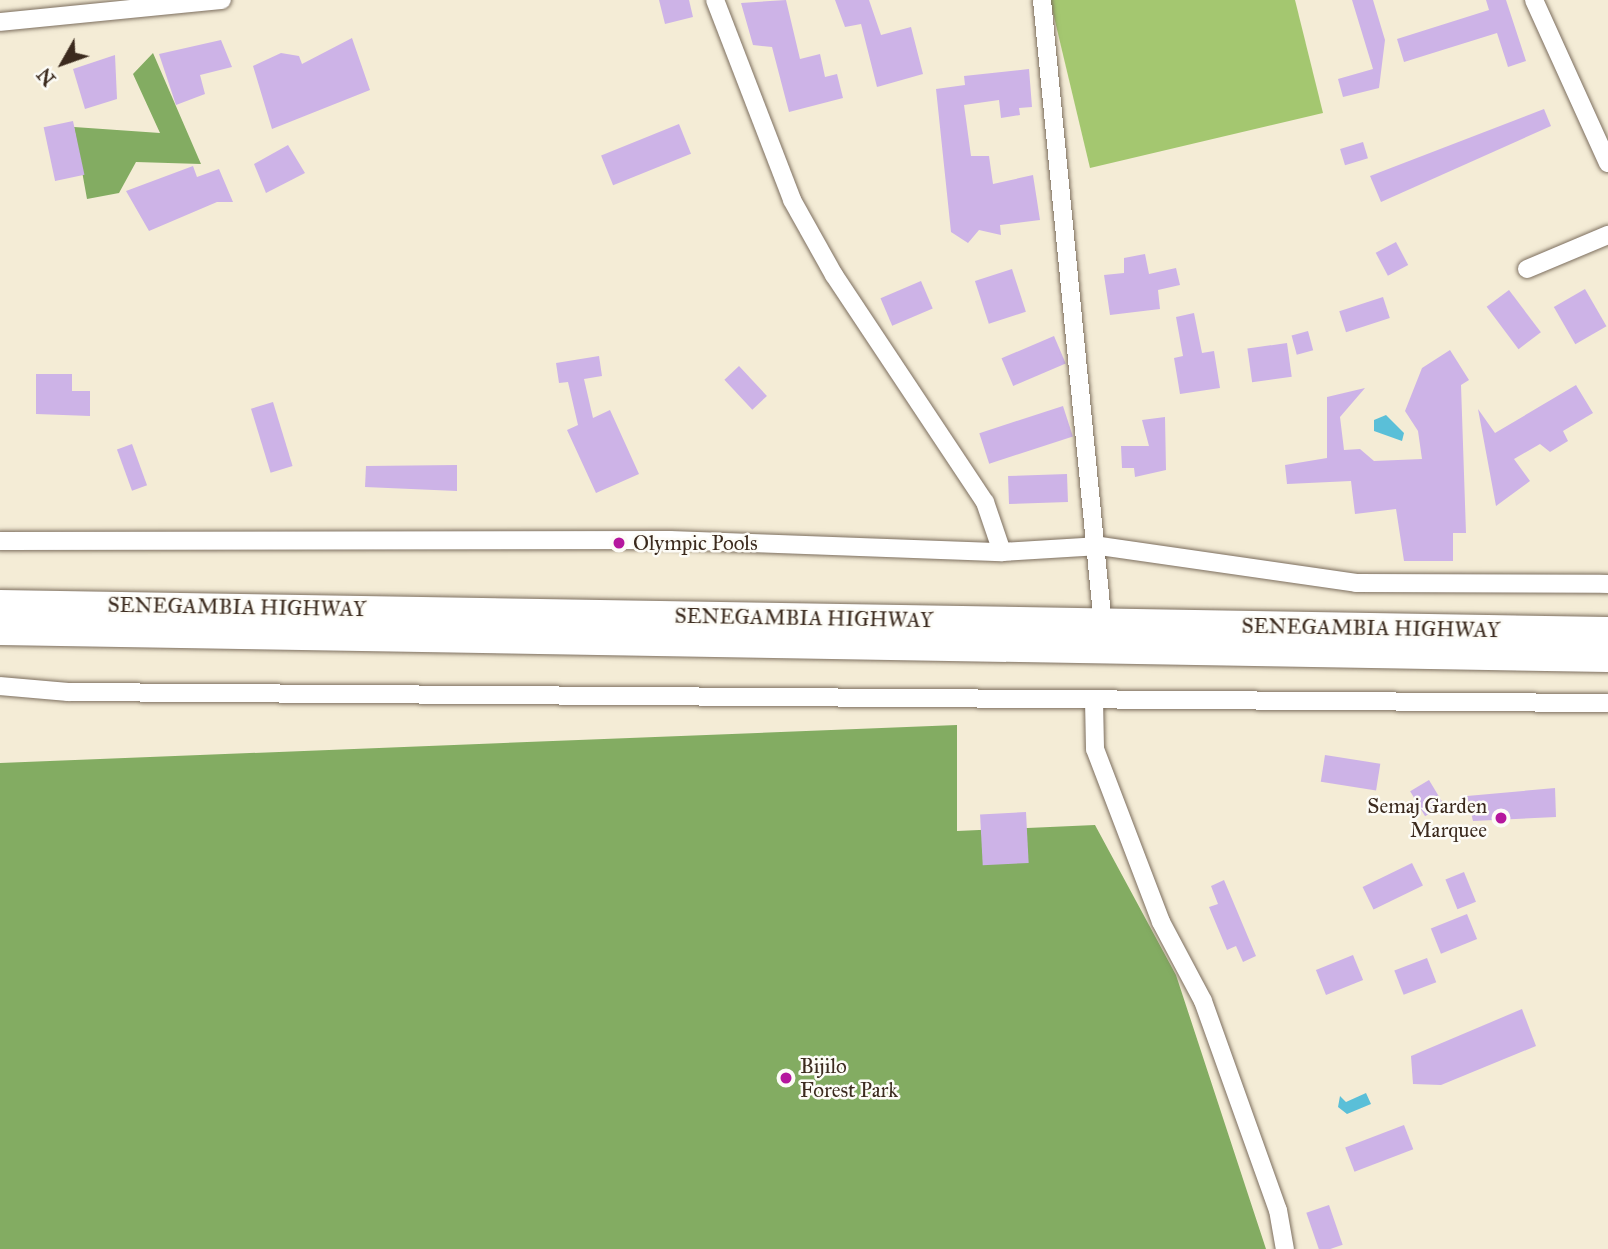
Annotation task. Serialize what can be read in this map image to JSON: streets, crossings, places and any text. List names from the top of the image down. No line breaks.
{"streets":{"main road":["SENEGAMBIA HIGHWAY"]},"places":["Olympic Pools","Semaj Garden Marquee","Bijilo Forest Park"],"north":"bottom left"}
